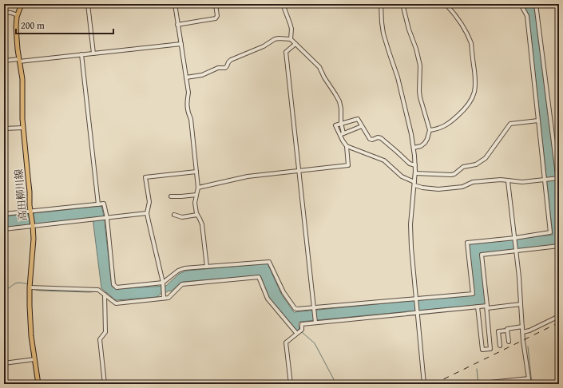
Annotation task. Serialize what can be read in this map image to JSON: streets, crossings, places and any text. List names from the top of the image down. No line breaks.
{"streets":{"main road":["高田柳川線"]},"scale_bar":"200 m"}
